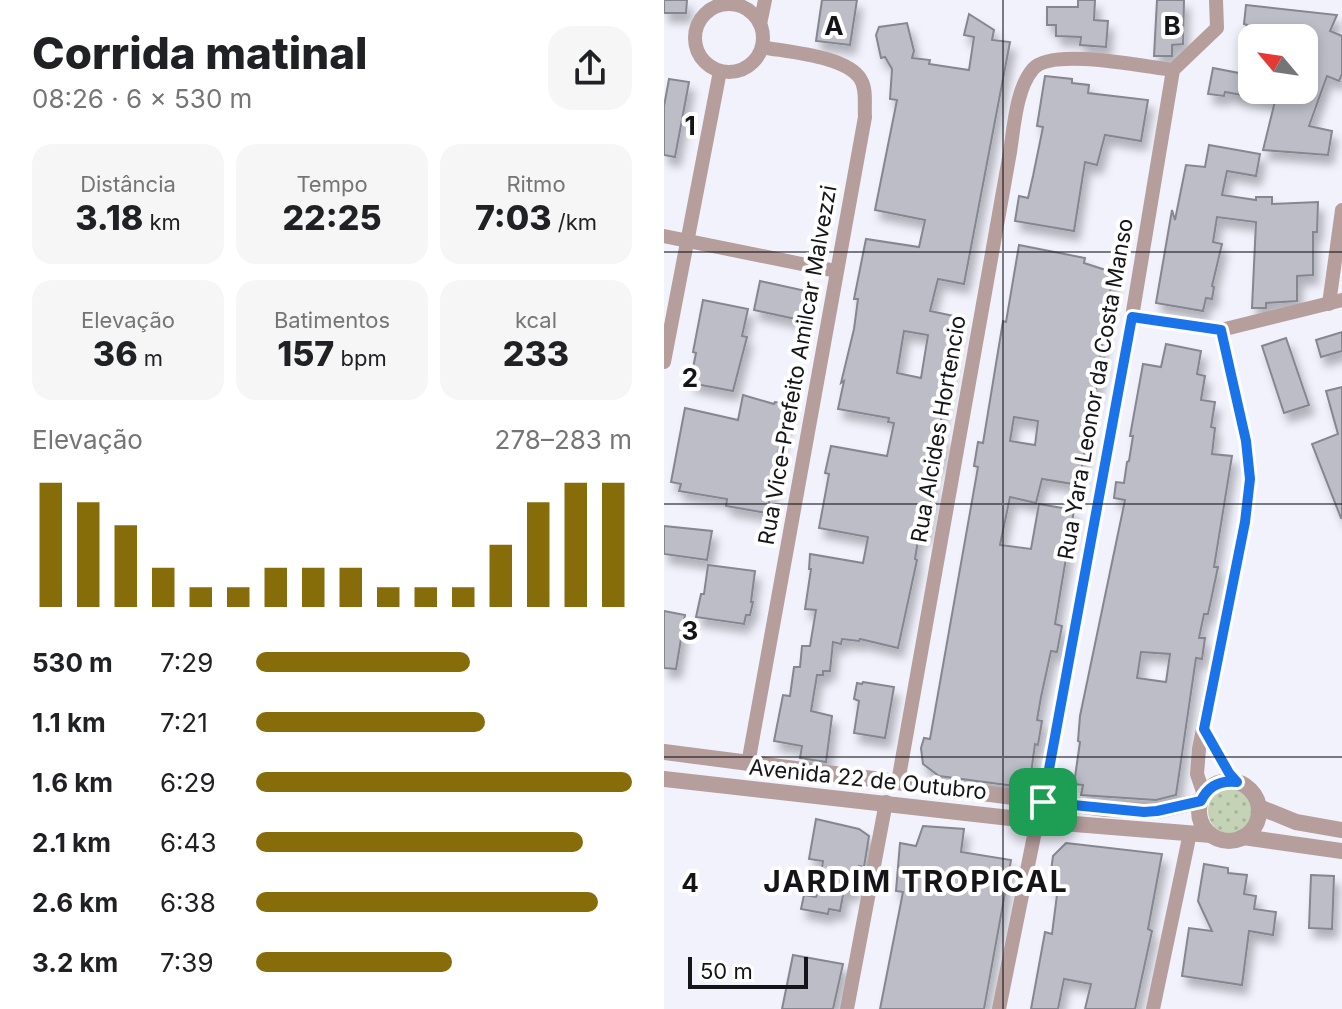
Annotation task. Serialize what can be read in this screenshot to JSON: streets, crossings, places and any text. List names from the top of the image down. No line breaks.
{"streets":{"street":["Rua Vice-Prefeito Amilcar Malvezzi","Rua Yara Leonor da Costa Manso","Rua Alcides Hortencio","Avenida 22 de Outubro"]},"crossings":[["Rua Vice-Prefeito Amilcar Malvezzi","Avenida 22 de Outubro"],["Rua Yara Leonor da Costa Manso","Rua Alcides Hortencio"],["Rua Yara Leonor da Costa Manso","Avenida 22 de Outubro"],["Rua Alcides Hortencio","Avenida 22 de Outubro"]],"districts":["JARDIM TROPICAL"],"scale_bar":"50 m","north":"top left","page":{"heading":["Corrida matinal","08:26 · 6 × 530 m"],"stats":[["Distância","3.18 km"],["Tempo","22:25"],["Ritmo","7:03 /km"],["Elevação","36 m"],["Batimentos","157 bpm"],["kcal","233"]],"chart":["Elevação","278–283 m"],"list":[{"name":"530 m","note":"7:29"},{"name":"1.1 km","note":"7:21"},{"name":"1.6 km","note":"6:29"},{"name":"2.1 km","note":"6:43"},{"name":"2.6 km","note":"6:38"},{"name":"3.2 km","note":"7:39"}],"scale":"50 m"},"grid":{"columns":["A","B"],"rows":["1","2","3","4"]}}
